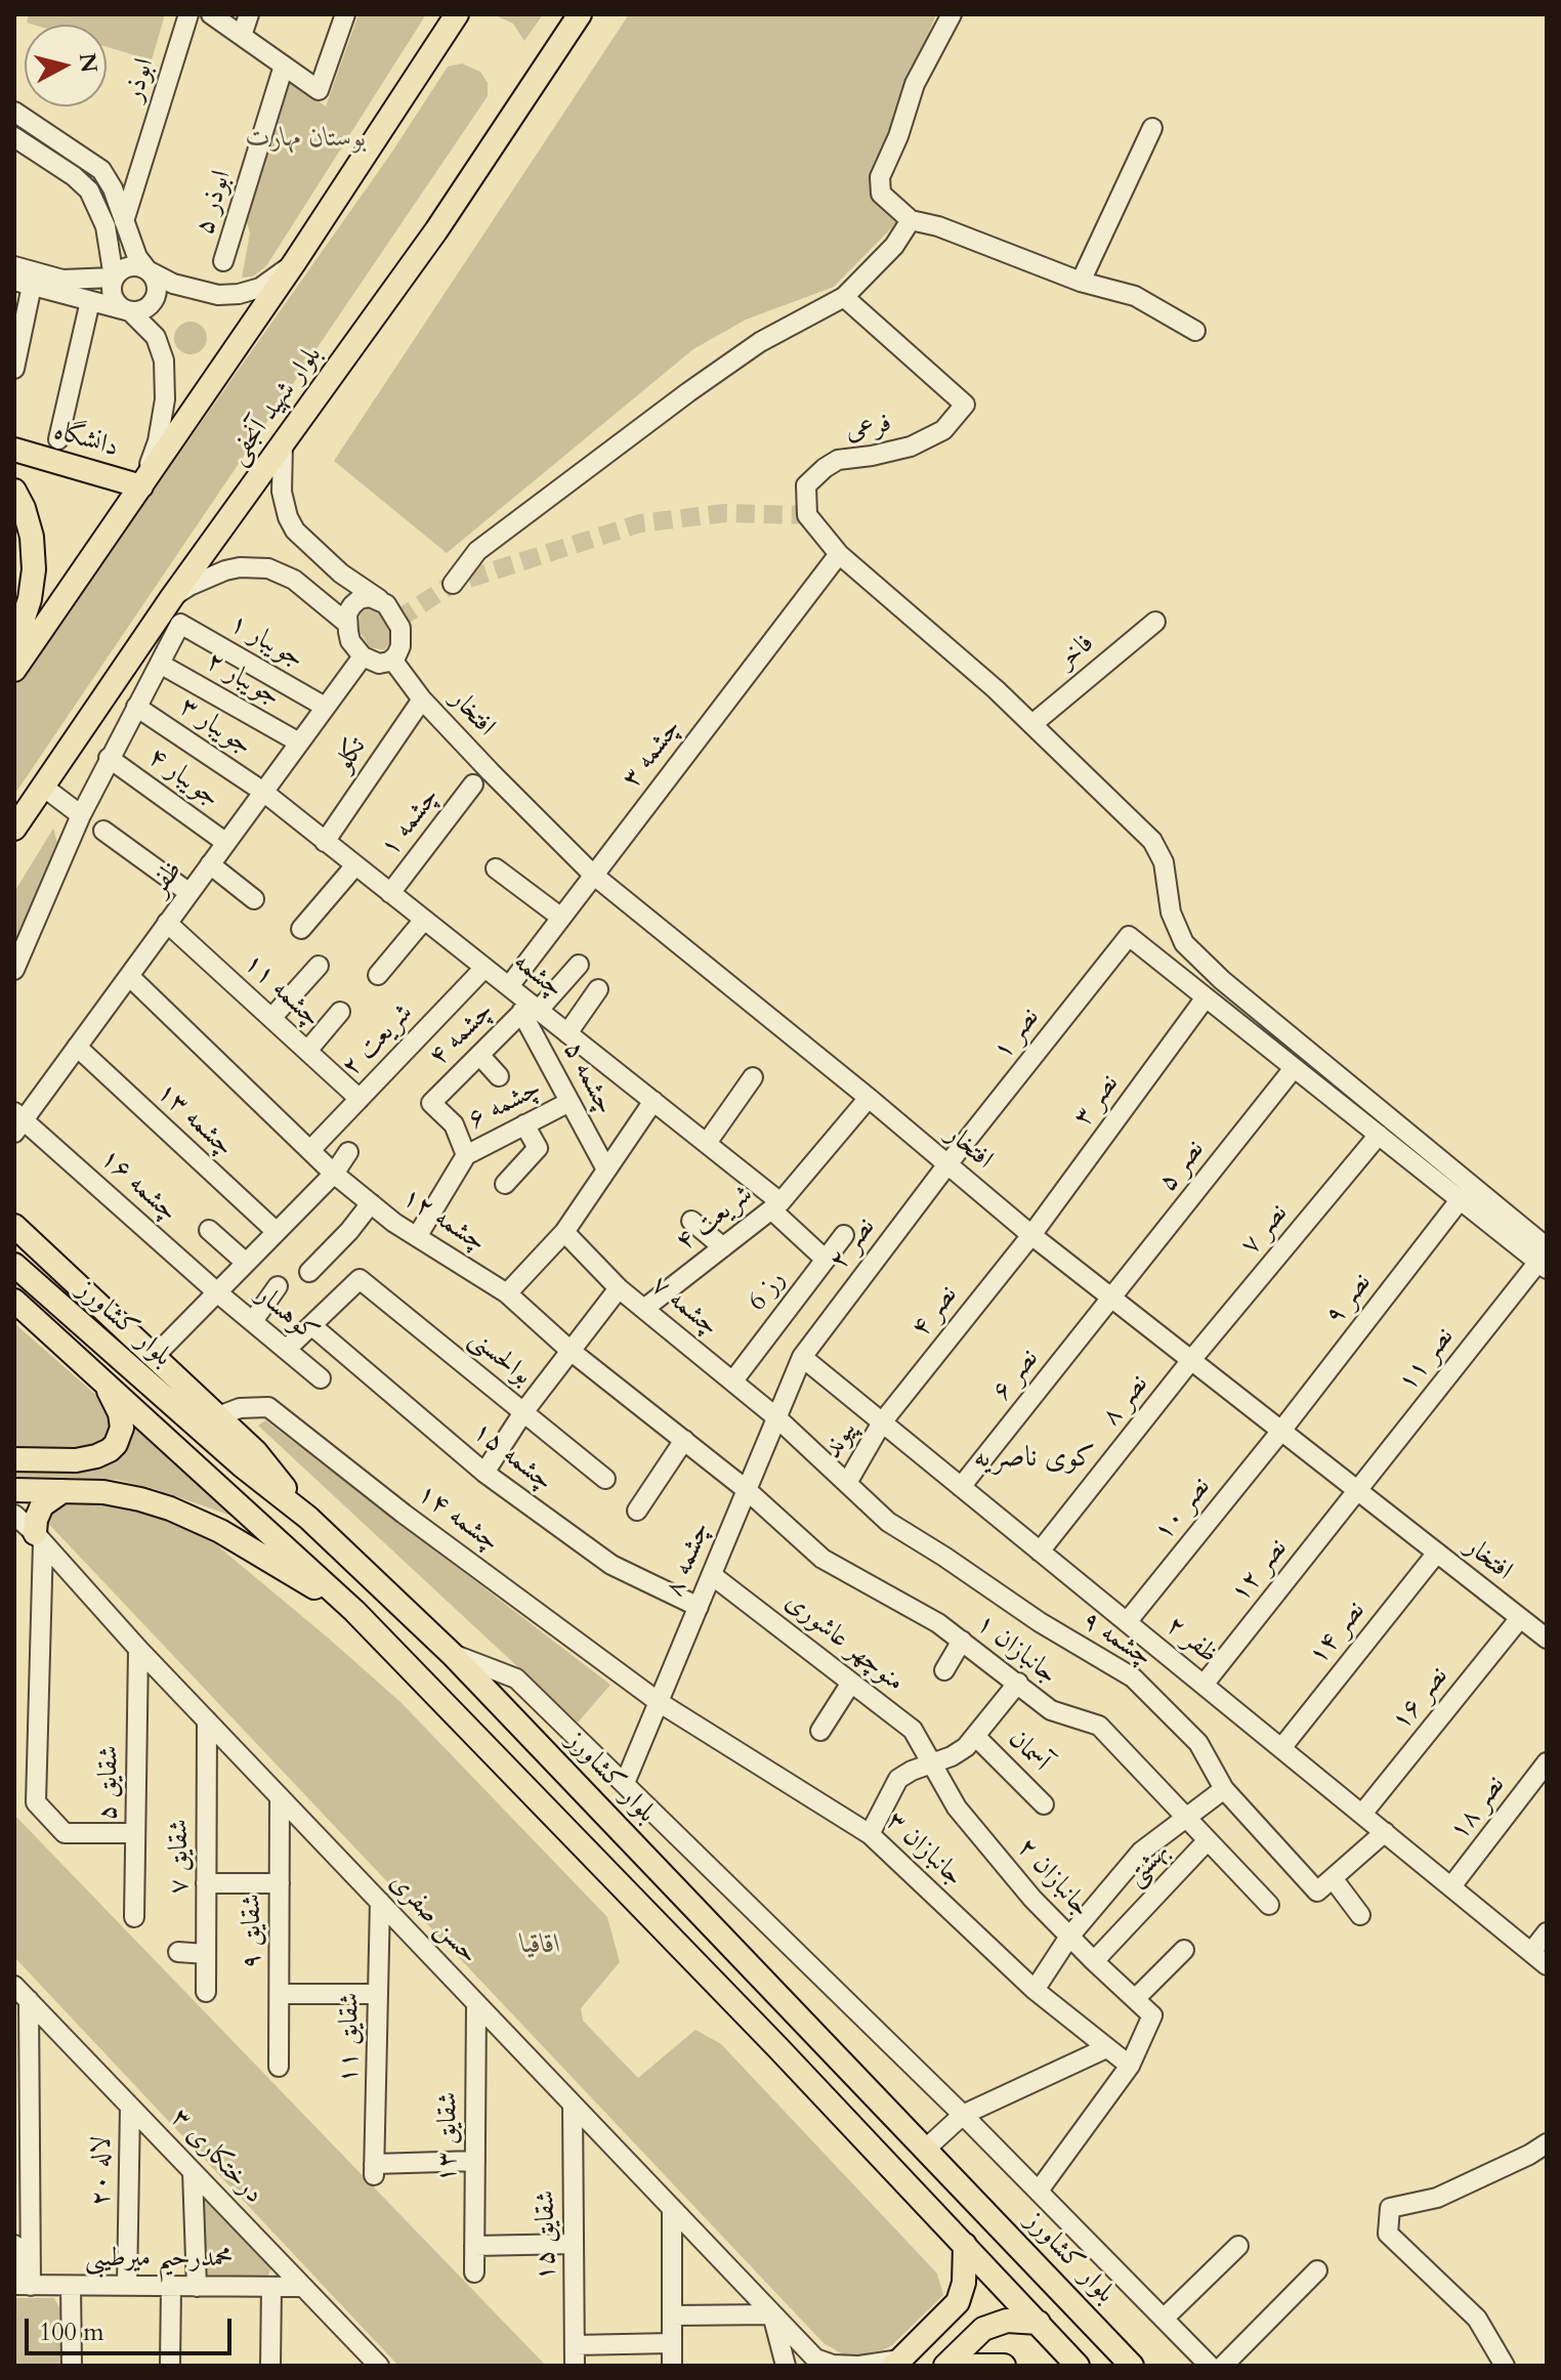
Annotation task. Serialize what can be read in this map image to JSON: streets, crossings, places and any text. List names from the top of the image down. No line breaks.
{"streets":{"main road":["بلوار شهید آنجفی","دانشگاه","بلوار کشاورز"],"street":["ابوذر","ابوذر ۵","فرعی","جویبار ۱","فاخر","جویبار ۲","افتخار","جویبار ۳","چشمه ۳","تکلو","جویبار ۴","چشمه ۱","ظفر","چشمه","چشمه ۱۱","چشمه ۴","نصر ۱","شریعت ۲","چشمه ۵","نصر ۳","چشمه ۶","چشمه ۱۳","نصر ۵","چشمه ۱۶","شریعت ۴","چشمه ۱۲","نصر ۷","نصر ۲","رز 6","نصر ۹","چشمه ۷","نصر ۴","کوهسار","بوالحسنی","نصر ۱۱","نصر ۶","نصر ۸","پیوند","چشمه ۱۵","نصر ۱۰","چشمه ۱۴","چشمه ۸","نصر ۱۲","نصر ۱۴","چشمه ۹","ظفر ۲","منوچهر عاشوری","جانبازان ۱","نصر ۱۶","آسمان","شقایق ۵","نصر ۱۸","جانبازان ۳","شقایق ۷","بهشتی","جانبازان ۲","حسن صفری","شقایق ۹","شقایق ۱۱","شقایق ۱۳","درختکاری ۳","لاله ۲۰","شقایق ۱۵","محمدرحیم میرطیبی"]},"crossings":[["فرعی","چشمه ۳"],["جویبار ۱","جویبار ۲"],["جویبار ۱","ظفر"],["جویبار ۲","ظفر"],["افتخار","چشمه ۳"],["افتخار","تکلو"],["افتخار","ظفر"],["افتخار","نصر ۱"],["افتخار","نصر ۳"],["افتخار","نصر ۵"],["افتخار","نصر ۷"],["افتخار","نصر ۲"],["افتخار","نصر ۹"],["افتخار","نصر ۴"],["افتخار","نصر ۱۱"],["افتخار","نصر ۶"],["افتخار","نصر ۸"],["افتخار","نصر ۱۰"],["افتخار","نصر ۱۲"],["افتخار","نصر ۱۴"],["افتخار","نصر ۱۶"],["جویبار ۳","ظفر"],["جویبار ۳","چشمه"],["چشمه ۳","چشمه"],["تکلو","چشمه"],["جویبار ۴","ظفر"],["چشمه ۱","چشمه"],["ظفر","چشمه"],["ظفر","چشمه ۱۱"],["ظفر","چشمه ۱۳"],["ظفر","چشمه ۱۶"],["ظفر","چشمه ۱۲"],["چشمه","چشمه ۴"],["چشمه","شریعت ۲"],["چشمه","چشمه ۵"],["چشمه","شریعت ۴"],["چشمه","رز 6"],["چشمه ۱۱","شریعت ۲"],["چشمه ۴","چشمه ۵"],["چشمه ۴","چشمه ۶"],["نصر ۱","نصر ۳"],["نصر ۱","نصر ۲"],["شریعت ۲","چشمه ۱۲"],["چشمه ۵","چشمه ۶"],["نصر ۳","نصر ۴"],["نصر ۵","نصر ۶"],["چشمه ۱۶","کوهسار"],["شریعت ۴","چشمه ۷"],["چشمه ۱۲","چشمه ۸"],["چشمه ۱۲","جانبازان ۱"],["نصر ۷","نصر ۸"],["نصر ۲","چشمه ۸"],["نصر ۲","ظفر ۲"],["رز 6","چشمه ۷"],["نصر ۹","نصر ۱۰"],["چشمه ۷","چشمه ۸"],["چشمه ۷","چشمه ۹"],["نصر ۴","پیوند"],["نصر ۴","ظفر ۲"],["بوالحسنی","چشمه ۱۵"],["نصر ۱۱","نصر ۱۲"],["نصر ۶","ظفر ۲"],["نصر ۸","ظفر ۲"],["پیوند","چشمه ۹"],["پیوند","ظفر ۲"],["چشمه ۱۵","چشمه ۸"],["نصر ۱۰","ظفر ۲"],["چشمه ۱۴","چشمه ۸"],["چشمه ۱۴","جانبازان ۳"],["چشمه ۸","چشمه ۹"],["چشمه ۸","ظفر ۲"],["چشمه ۸","منوچهر عاشوری"],["چشمه ۸","جانبازان ۱"],["چشمه ۸","جانبازان ۳"],["نصر ۱۲","ظفر ۲"],["نصر ۱۴","ظفر ۲"],["ظفر ۲","نصر ۱۶"],["ظفر ۲","نصر ۱۸"],["منوچهر عاشوری","جانبازان ۲"],["جانبازان ۱","بهشتی"],["شقایق ۵","حسن صفری"],["جانبازان ۳","جانبازان ۲"],["شقایق ۷","حسن صفری"],["بهشتی","جانبازان ۲"],["حسن صفری","شقایق ۹"],["حسن صفری","شقایق ۱۱"],["حسن صفری","شقایق ۱۳"],["حسن صفری","شقایق ۱۵"],["شقایق ۱۱","شقایق ۱۳"],["درختکاری ۳","لاله ۲۰"],["درختکاری ۳","محمدرحیم میرطیبی"],["لاله ۲۰","محمدرحیم میرطیبی"]],"districts":["کوی ناصریه"],"parks":["بوستان مهارت","اقاقیا"],"scale_bar":"100 m","north":"right"}
